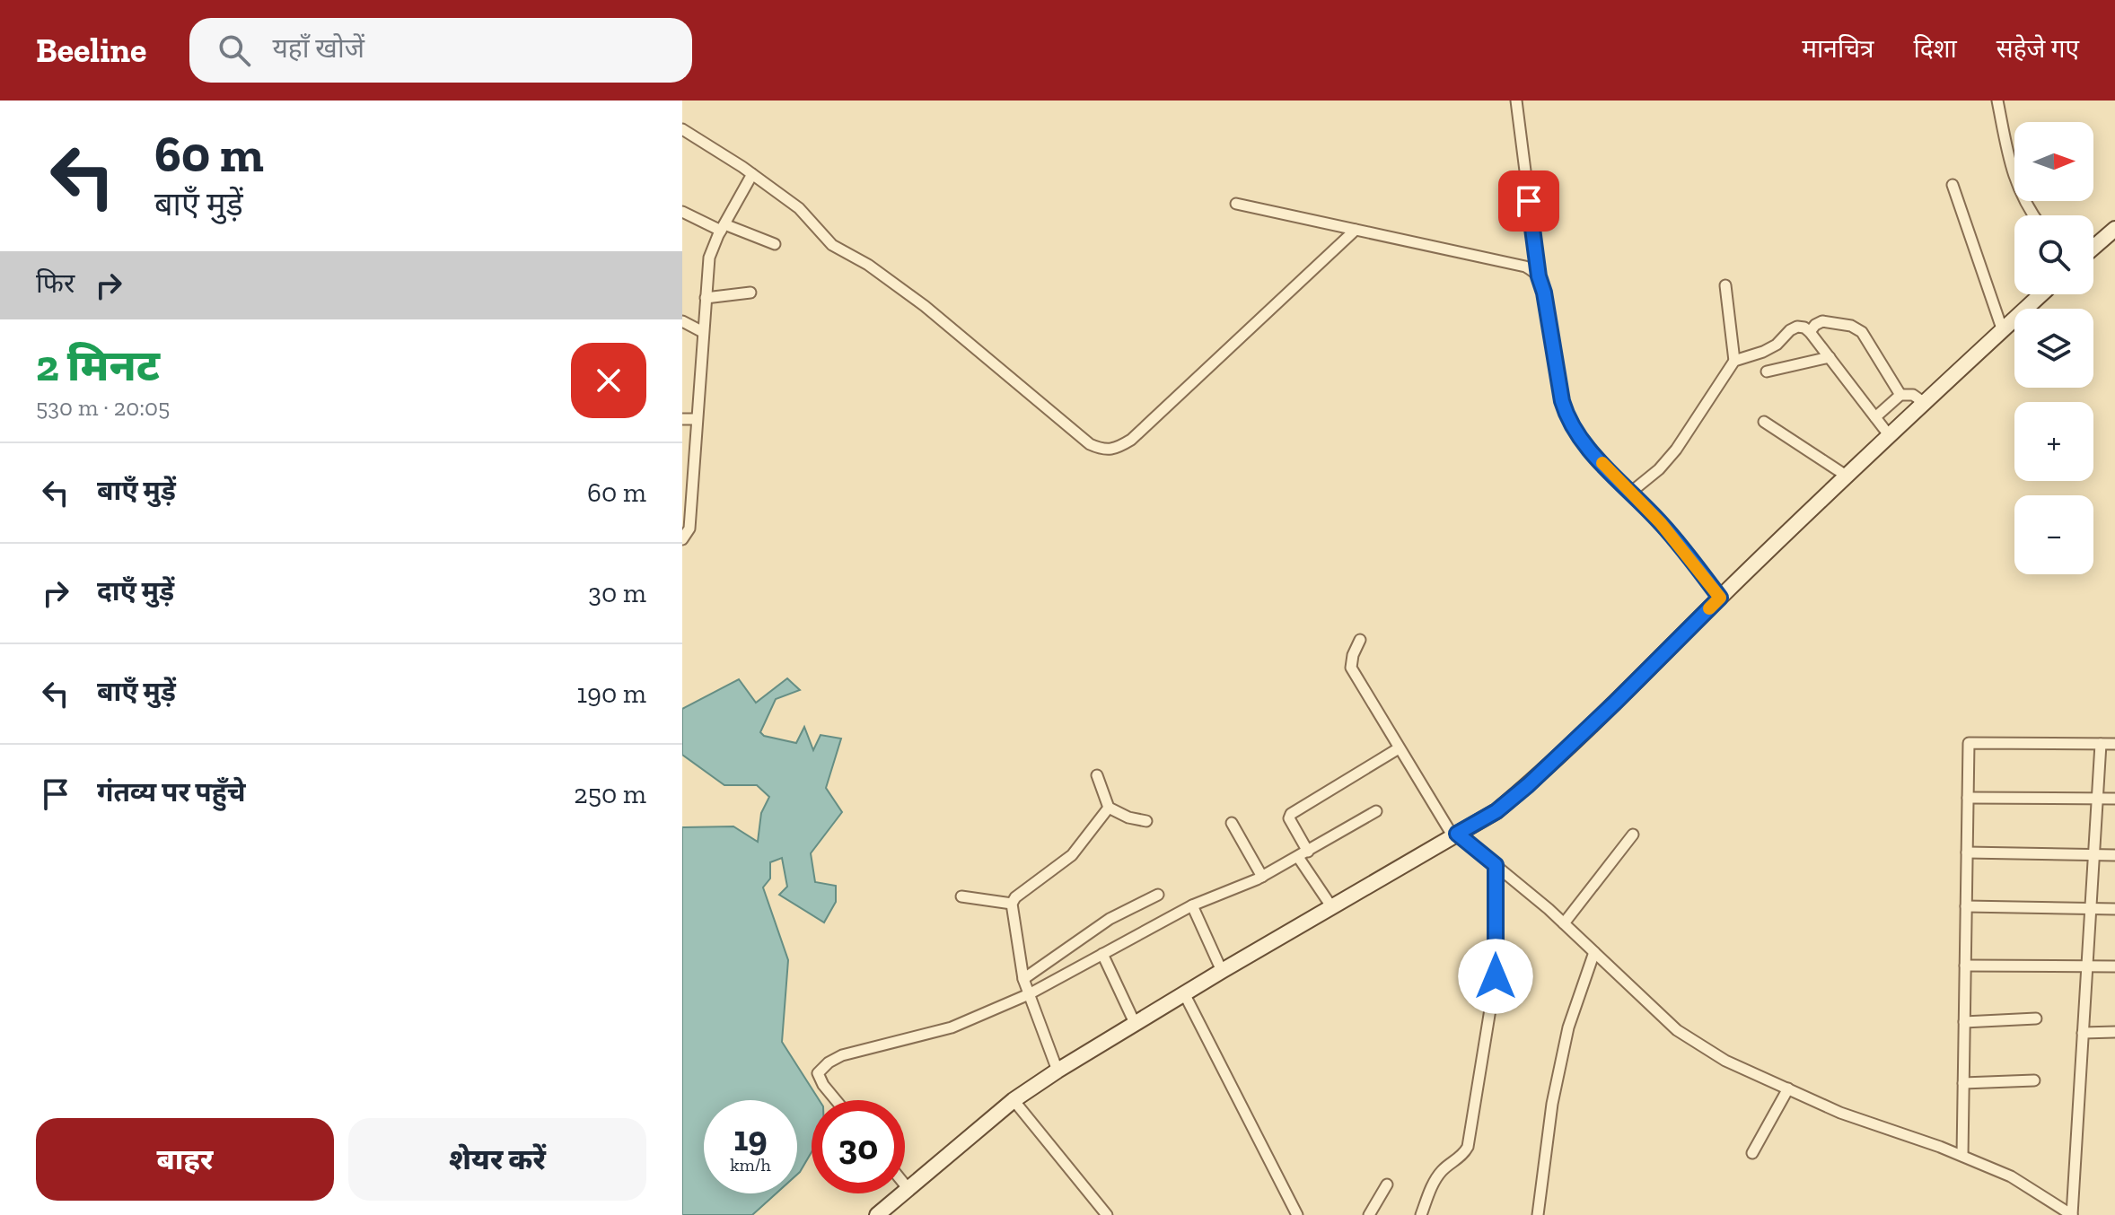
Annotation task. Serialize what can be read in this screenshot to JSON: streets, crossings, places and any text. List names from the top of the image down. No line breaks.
{"north":"right","page":{"header":"Beeline","search":"यहाँ खोजें","nav":["मानचित्र","दिशा","सहेजे गए"],"turn":["60 m","बाएँ मुड़ें"],"map_buttons":["+","−"],"then":"फिर","heading":["2 मिनट","530 m · 20:05"],"list":[{"name":"बाएँ मुड़ें","value":"60 m"},{"name":"दाएँ मुड़ें","value":"30 m"},{"name":"बाएँ मुड़ें","value":"190 m"},{"name":"गंतव्य पर पहुँचे","value":"250 m"}],"speed":"19 km/h","limit":"30","buttons":["बाहर","शेयर करें"]}}
